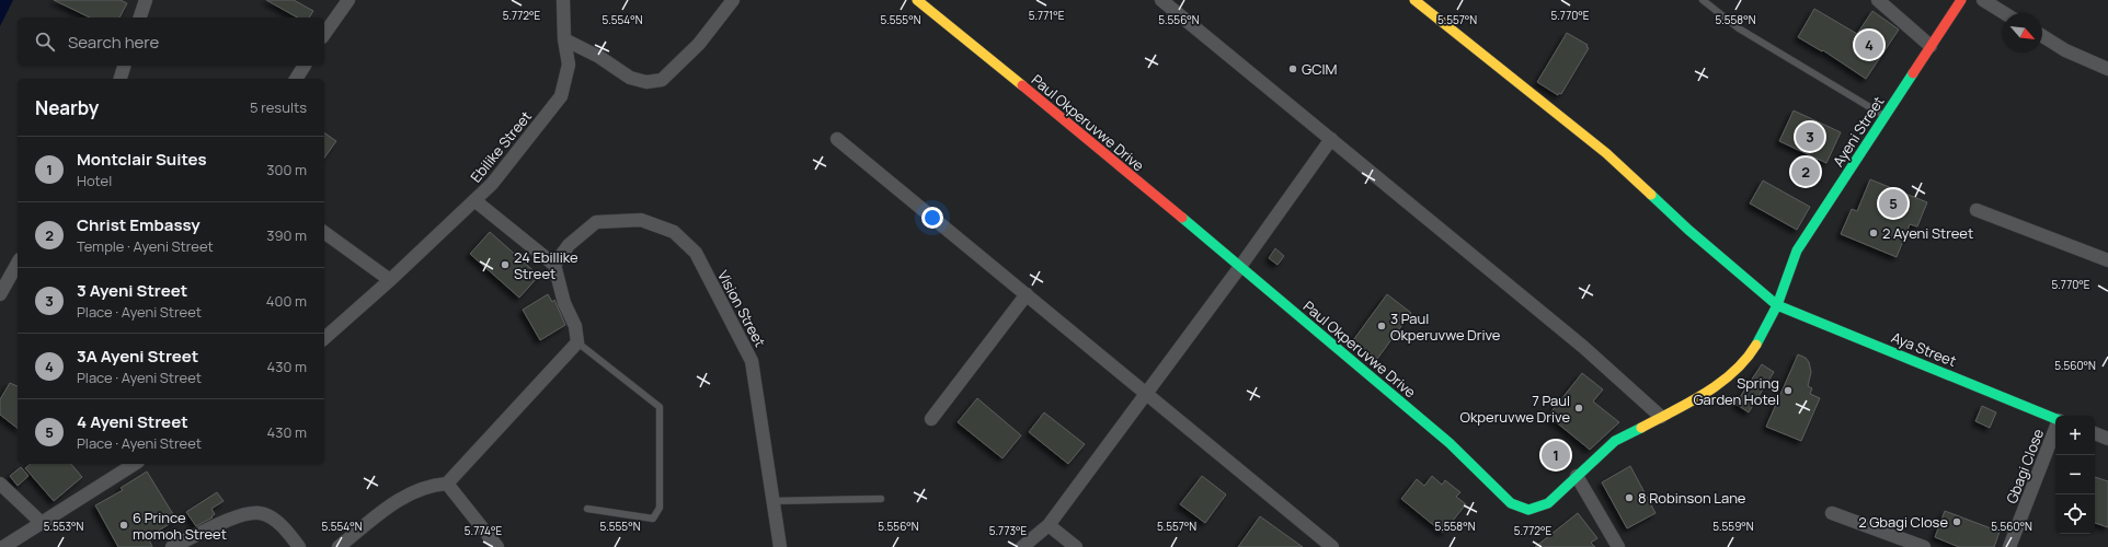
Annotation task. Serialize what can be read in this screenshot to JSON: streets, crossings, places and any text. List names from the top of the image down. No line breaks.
{"streets":{"street":["Paul Okperuvwe Drive","Ayeni Street","Ebilike Street","Vision Street","Aya Street","Gbagi Close"]},"crossings":[["Paul Okperuvwe Drive","Ayeni Street"],["Paul Okperuvwe Drive","Aya Street"],["Ayeni Street","Aya Street"]],"places":["GCIM","2 Ayeni Street","24 Ebillike Street","3 Paul Okperuvwe Drive","Spring Garden Hotel","7 Paul Okperuvwe Drive","8 Robinson Lane","2 Gbagi Close","6 Prince momoh Street"],"north":"bottom right","page":{"search":"Search here","pins":["4","3","2","5","1"],"heading":["Nearby","5 results"],"list":[{"mark":"1","name":"Montclair Suites","note":"Hotel","value":"300 m"},{"mark":"2","name":"Christ Embassy","note":"Temple · Ayeni Street","value":"390 m"},{"mark":"3","name":"3 Ayeni Street","note":"Place · Ayeni Street","value":"400 m"},{"mark":"4","name":"3A Ayeni Street","note":"Place · Ayeni Street","value":"430 m"},{"mark":"5","name":"4 Ayeni Street","note":"Place · Ayeni Street","value":"430 m"}],"map_buttons":["+","−"]},"coordinates":["5.772°E","5.771°E","5.770°E","5.554°N","5.555°N","5.556°N","5.557°N","5.558°N","5.560°N","5.553°N","5.559°N","5.774°E","5.773°E"]}
